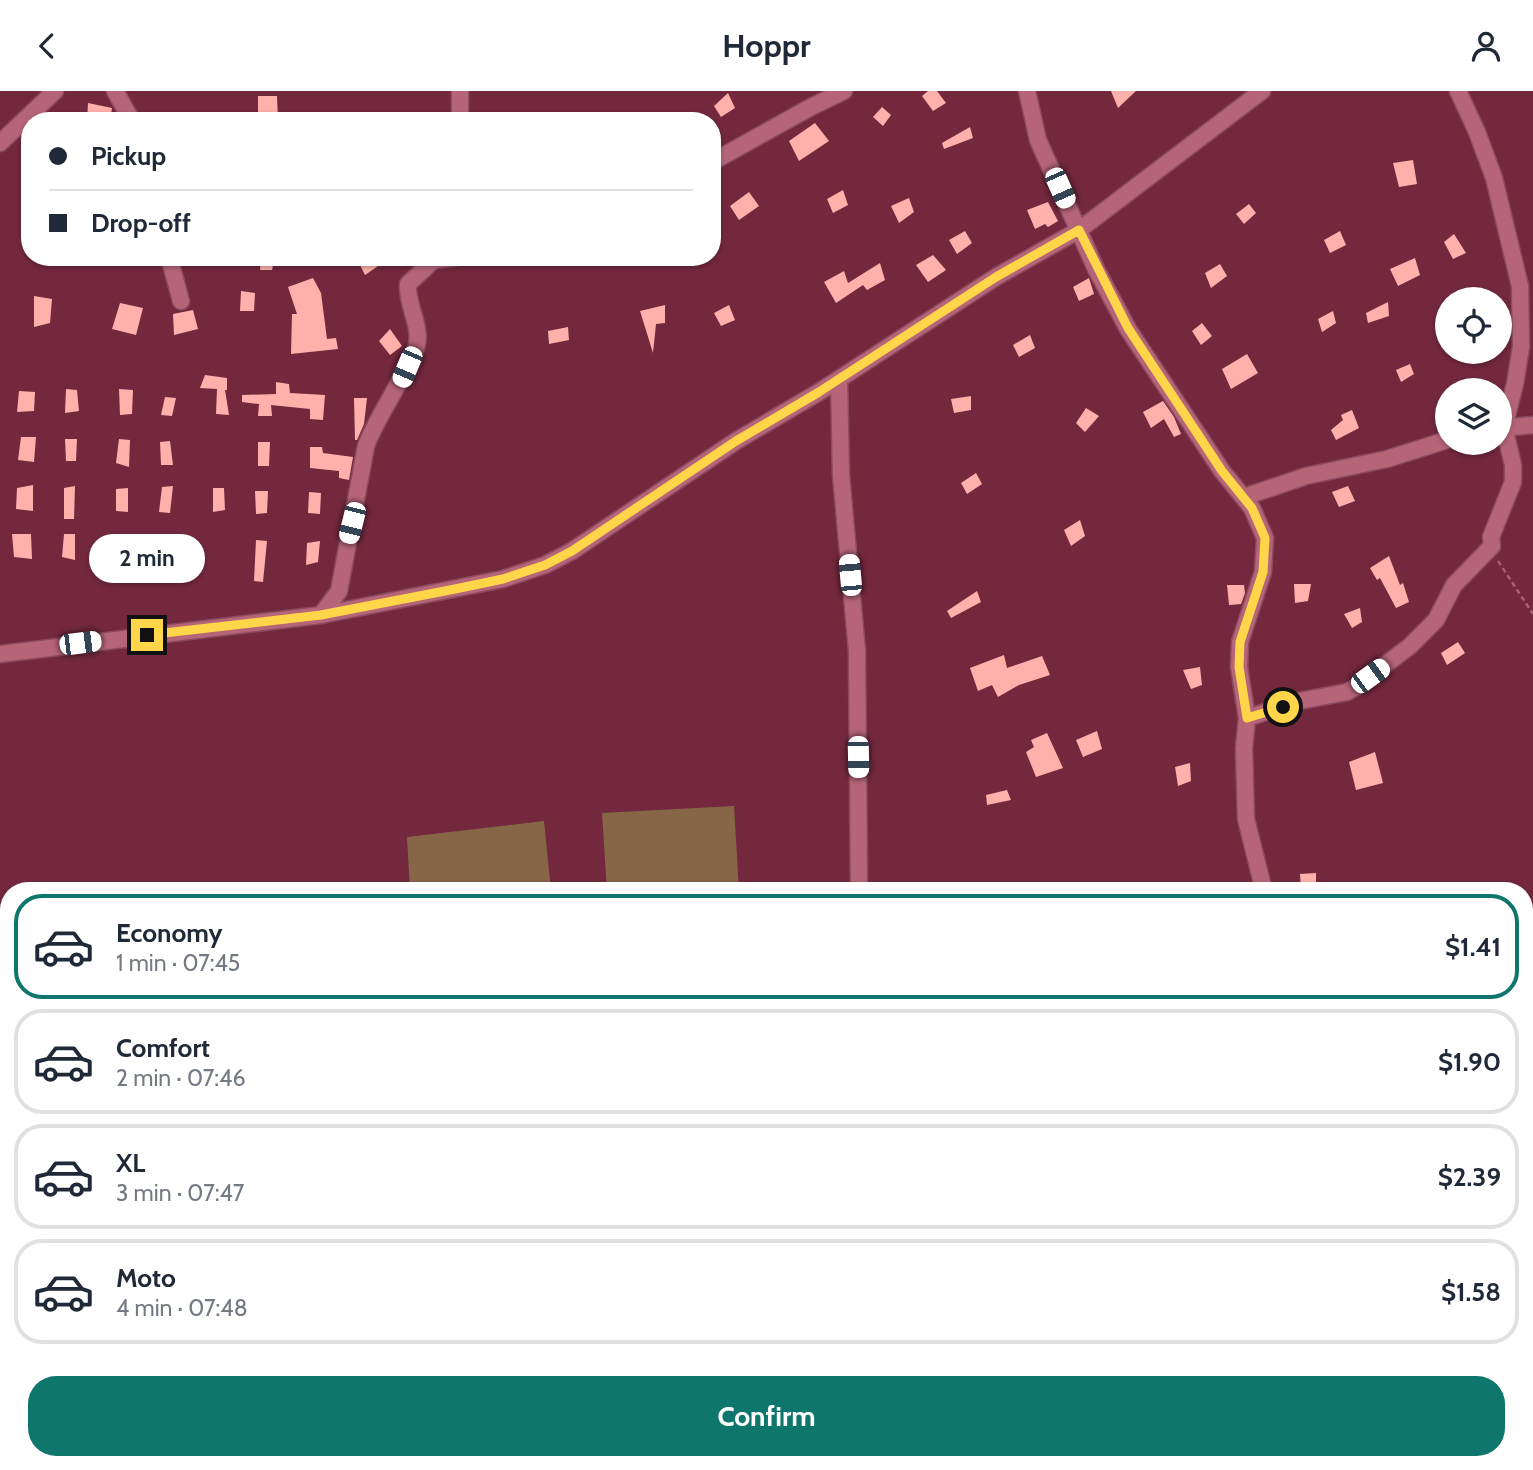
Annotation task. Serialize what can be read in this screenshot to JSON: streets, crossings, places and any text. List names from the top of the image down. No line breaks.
{"page":{"header":"Hoppr","banner":["Pickup","Drop-off"],"bubble":"2 min","list":[{"name":"Economy","note":"1 min · 07:45","value":"$1.41"},{"name":"Comfort","note":"2 min · 07:46","value":"$1.90"},{"name":"XL","note":"3 min · 07:47","value":"$2.39"},{"name":"Moto","note":"4 min · 07:48","value":"$1.58"}],"buttons":"Confirm"}}
